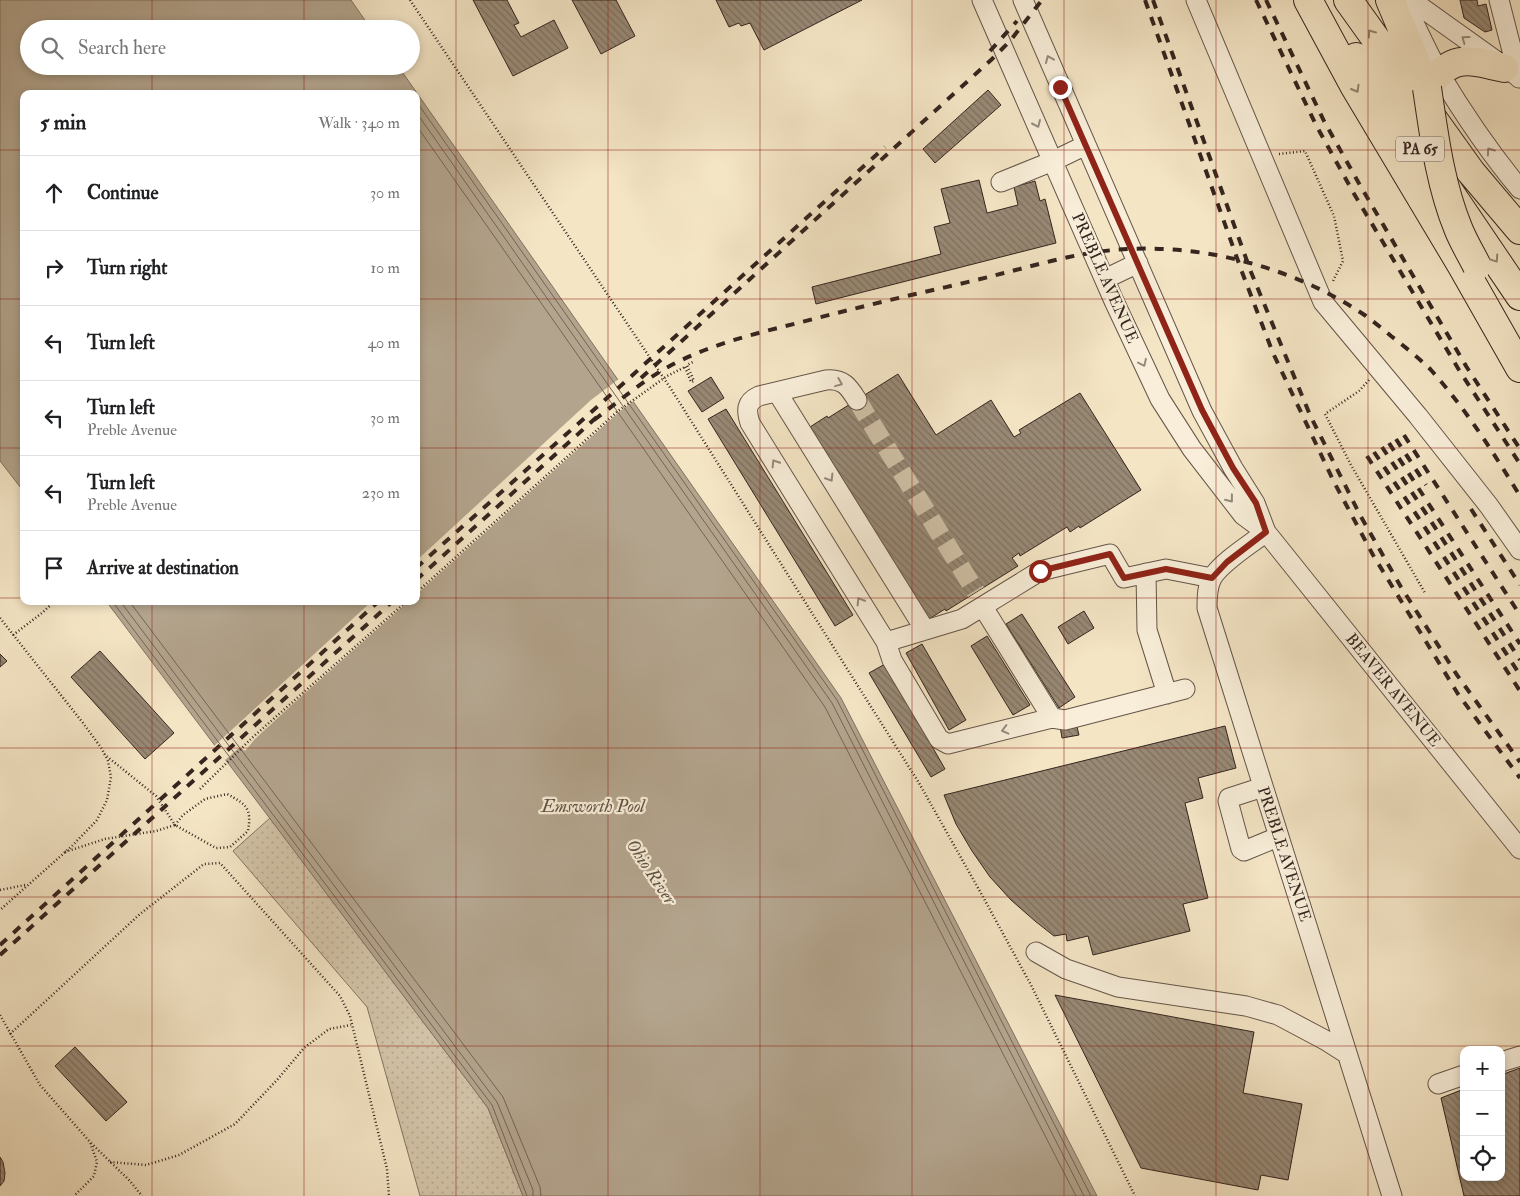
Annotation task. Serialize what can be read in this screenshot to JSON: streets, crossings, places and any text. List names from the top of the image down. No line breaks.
{"streets":{"highway":["PA 65"],"street":["PREBLE AVENUE","BEAVER AVENUE"]},"crossings":[["PREBLE AVENUE","BEAVER AVENUE"]],"water":["Emsworth Pool","Ohio River"],"page":{"search":"Search here","heading":["5 min","Walk · 340 m"],"list":[["Continue","30 m"],["Turn right","10 m"],["Turn left","40 m"],["Turn left","Preble Avenue","30 m"],["Turn left","Preble Avenue","230 m"],"Arrive at destination"],"map_buttons":["+","−"]}}
